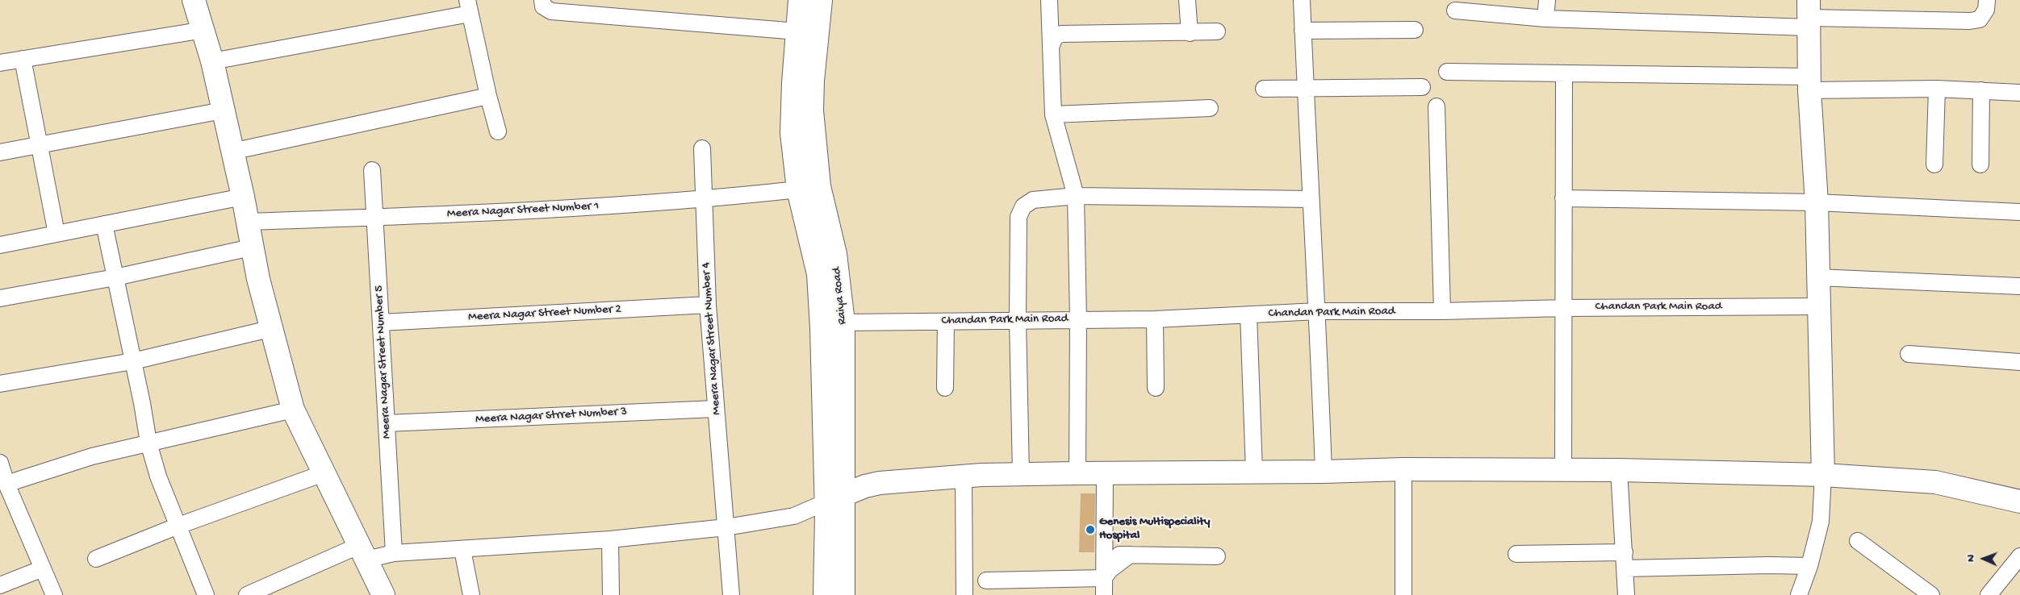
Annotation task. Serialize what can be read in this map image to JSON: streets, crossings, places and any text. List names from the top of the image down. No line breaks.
{"streets":{"street":["Meera Nagar Street Number 1","Raiya Road","Chandan Park Main Road","Meera Nagar Street Number 2","Meera Nagar Street Number 4","Meera Nagar Street Number 5","Meera Nagar Strret Number 3"]},"crossings":[["Meera Nagar Street Number 1","Raiya Road"],["Meera Nagar Street Number 1","Meera Nagar Street Number 4"],["Meera Nagar Street Number 1","Meera Nagar Street Number 5"],["Raiya Road","Chandan Park Main Road"],["Meera Nagar Street Number 2","Meera Nagar Street Number 4"],["Meera Nagar Street Number 2","Meera Nagar Street Number 5"],["Meera Nagar Street Number 4","Meera Nagar Strret Number 3"],["Meera Nagar Street Number 5","Meera Nagar Strret Number 3"]],"places":["Genesis Multispeciality Hospital"],"north":"left"}
